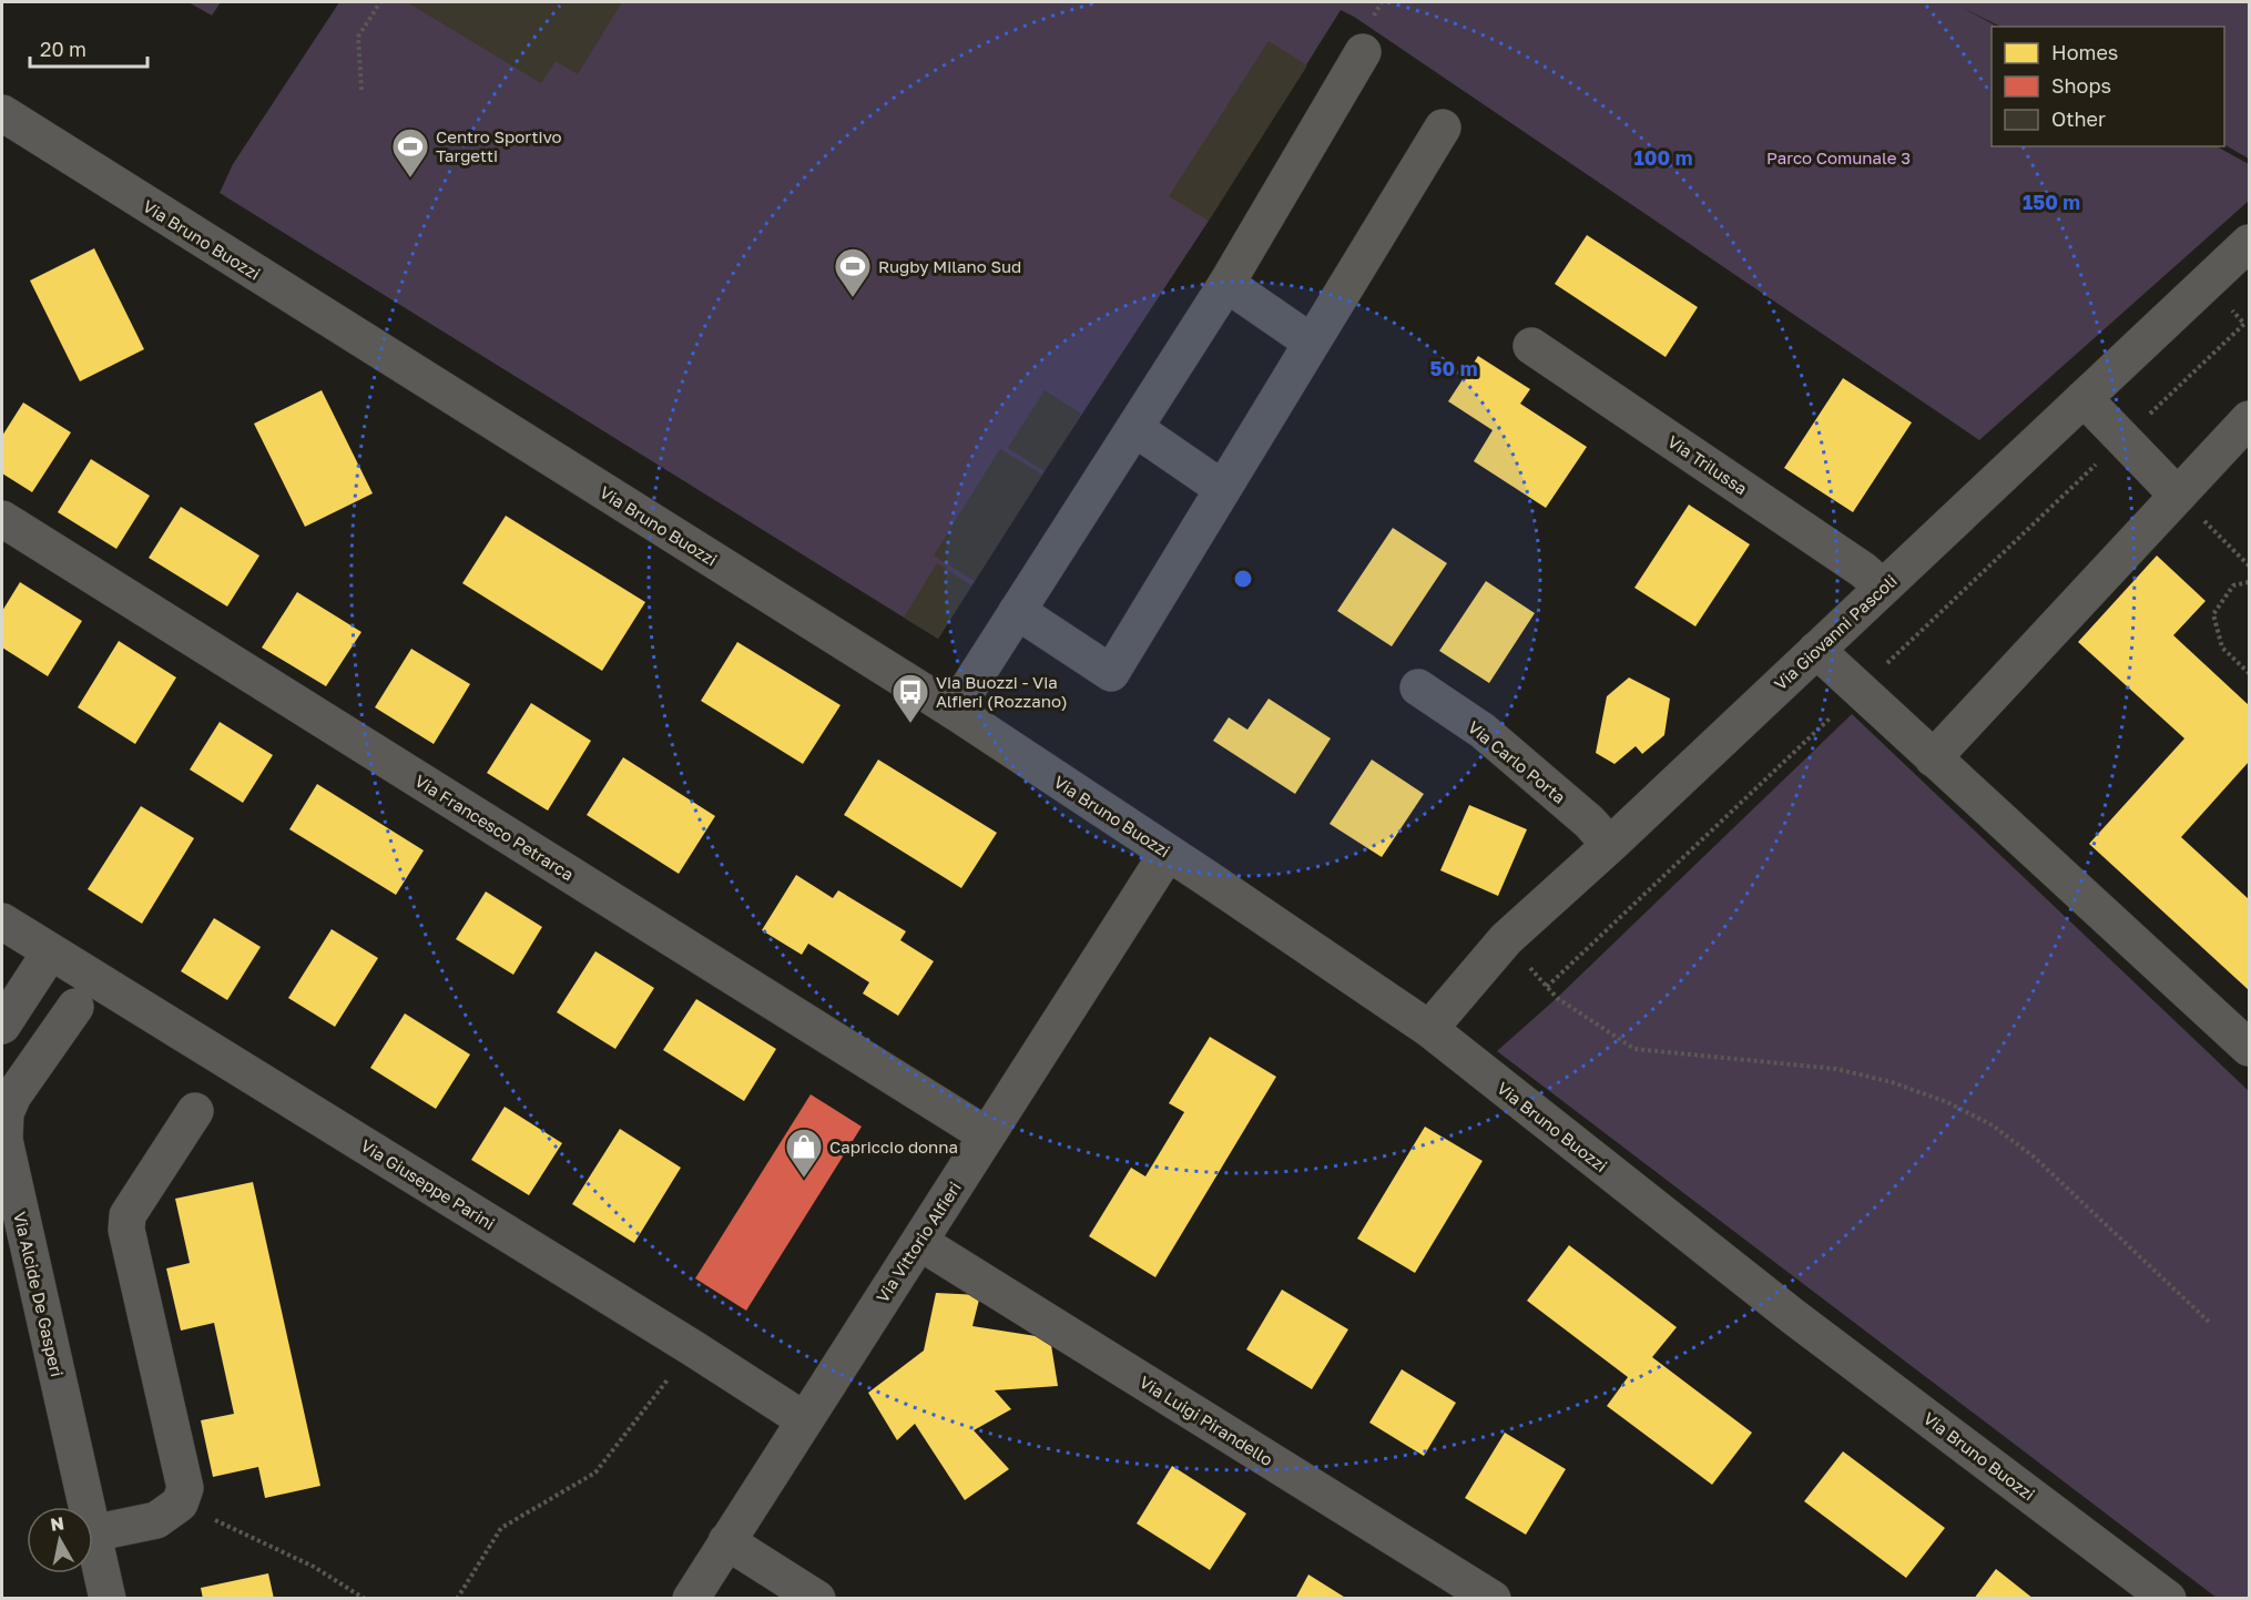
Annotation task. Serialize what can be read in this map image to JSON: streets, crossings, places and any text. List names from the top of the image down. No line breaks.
{"streets":{"main road":["Via Bruno Buozzi"],"street":["Via Trilussa","Via Giovanni Pascoli","Via Carlo Porta","Via Francesco Petrarca","Via Giuseppe Parini","Via Vittorio Alfieri","Via Alcide De Gasperi","Via Luigi Pirandello"]},"crossings":[["Via Bruno Buozzi","Via Giovanni Pascoli"],["Via Bruno Buozzi","Via Vittorio Alfieri"],["Via Trilussa","Via Giovanni Pascoli"],["Via Giovanni Pascoli","Via Carlo Porta"],["Via Francesco Petrarca","Via Vittorio Alfieri"],["Via Giuseppe Parini","Via Vittorio Alfieri"],["Via Vittorio Alfieri","Via Luigi Pirandello"]],"parks":["Parco Comunale 3"],"places":{"sports":["Centro Sportivo Targetti","Rugby Milano Sud"],"bus stop":["Via Buozzi - Via Alfieri (Rozzano)"],"shop":["Capriccio donna"]},"legend":["Homes","Shops","Other"],"scale_bar":"20 m","north":"top","rings":["100 m","150 m","50 m"]}
